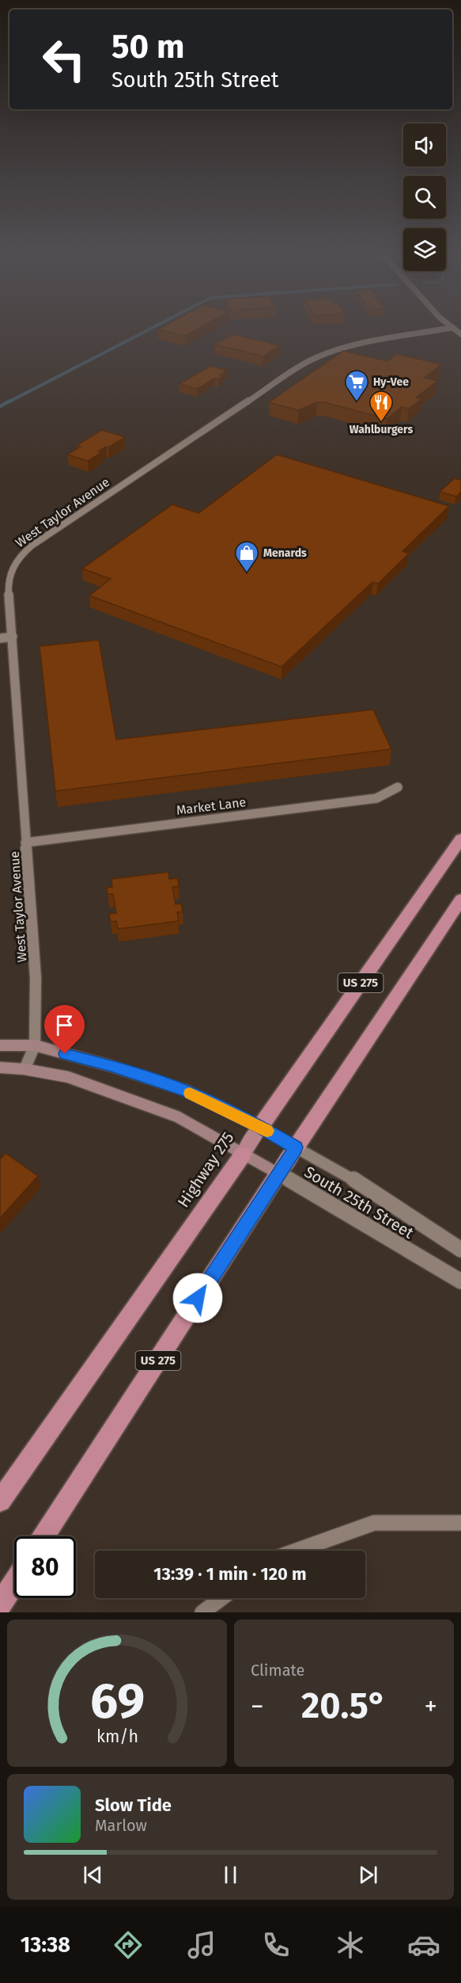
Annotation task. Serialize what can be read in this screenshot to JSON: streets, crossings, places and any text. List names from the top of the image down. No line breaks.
{"streets":{"highway":["US 275","Highway 275"],"main road":["South 25th Street"],"street":["West Taylor Avenue","Market Lane"]},"crossings":[["West Taylor Avenue","Market Lane"],["West Taylor Avenue","South 25th Street"],["US 275","South 25th Street"],["Highway 275","South 25th Street"]],"places":{"supermarket":["Hy-Vee"],"restaurant":["Wahlburgers"],"shop":["Menards"]},"page":{"turn":["50 m","South 25th Street"],"limit":"80","trip":"13:39 · 1 min · 120 m","tile":"Climate","heat":["−","20.5°","+"],"song":["Slow Tide","Marlow"],"tabs":"13:38","gauge":["69","km/h"]}}
